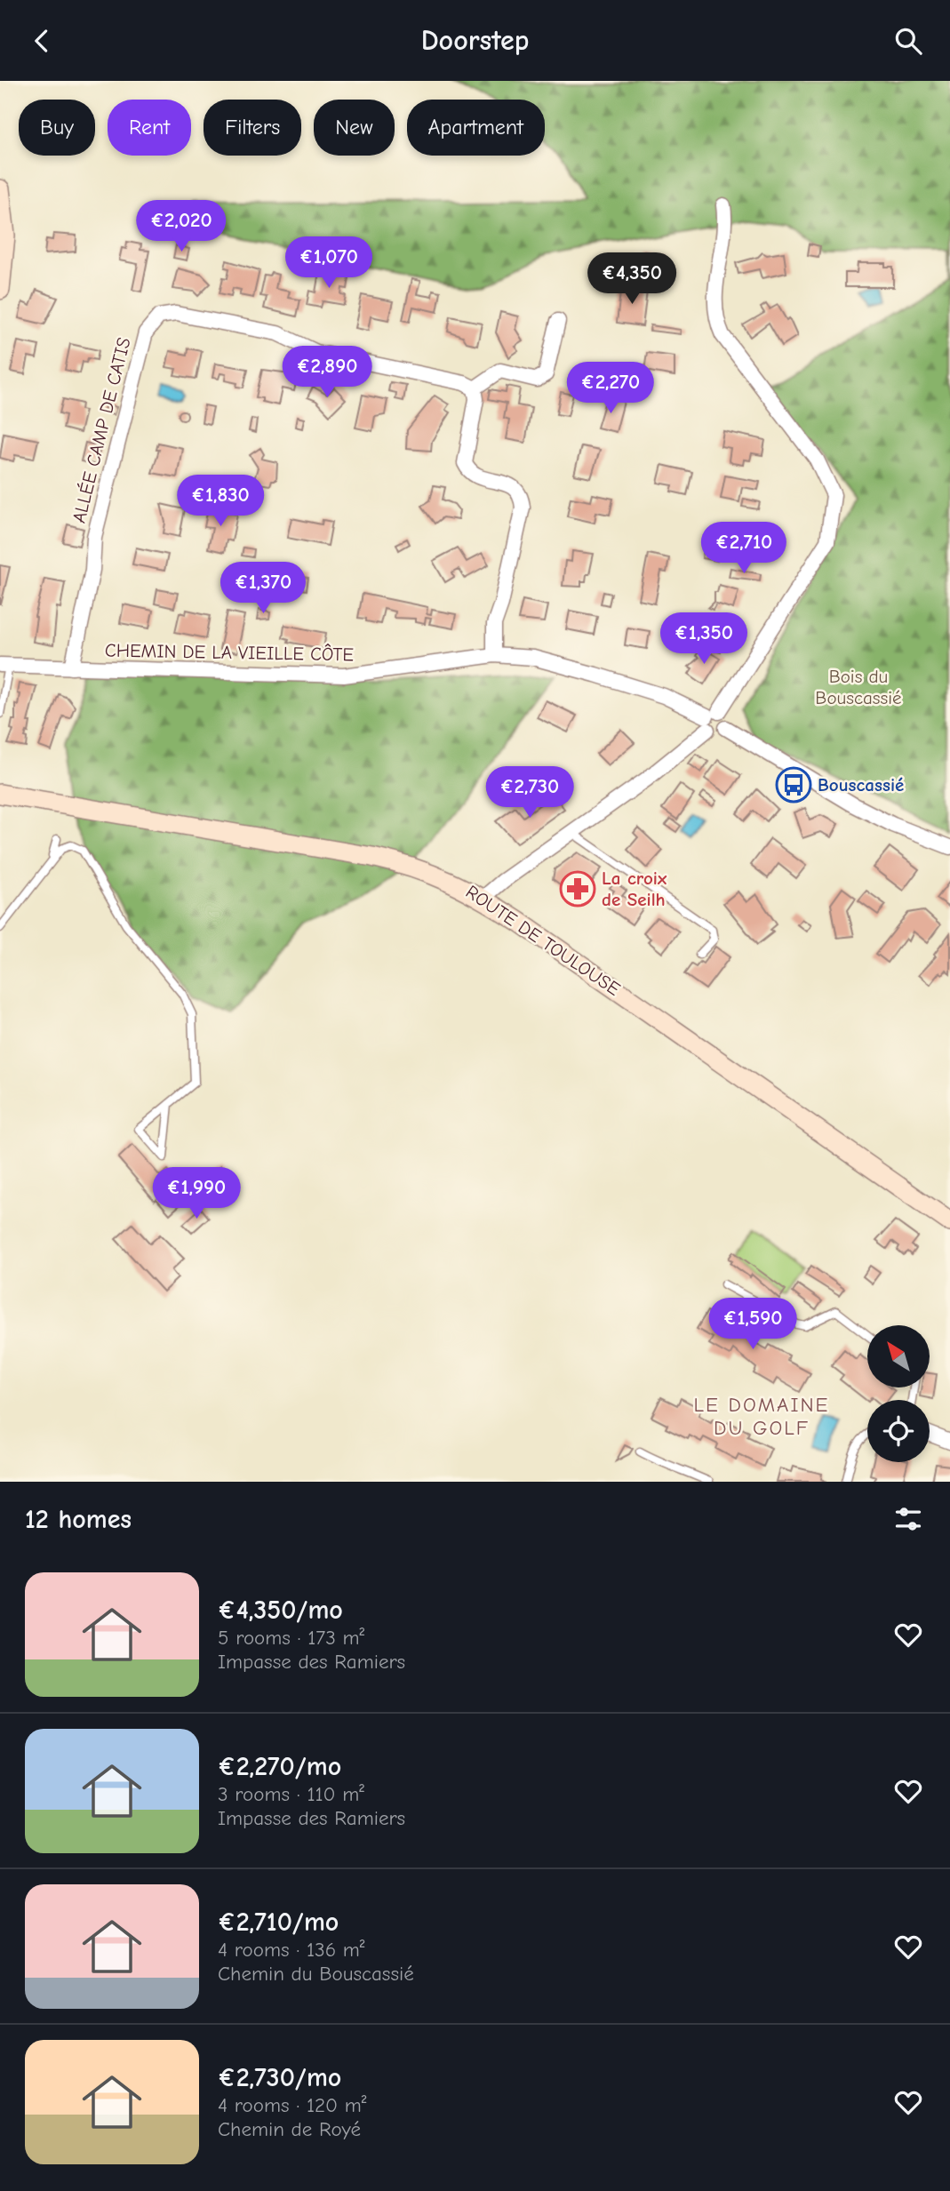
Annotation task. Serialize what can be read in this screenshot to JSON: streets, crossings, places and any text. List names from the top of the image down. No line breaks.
{"streets":{"main road":["ROUTE DE TOULOUSE"],"street":["ALLÉE CAMP DE CATIS","CHEMIN DE LA VIEILLE CÔTE"]},"crossings":[["ALLÉE CAMP DE CATIS","CHEMIN DE LA VIEILLE CÔTE"]],"districts":["LE DOMAINE DU GOLF"],"parks":["Bois du Bouscassié"],"places":{"bus stop":["Bouscassié"],"pharmacy":["La croix de Seilh"]},"north":"top left","page":{"header":"Doorstep","chip":["Buy","Rent","Filters","New","Apartment"],"price":["€2,020","€1,070","€4,350","€2,890","€2,270","€1,830","€2,710","€1,370","€1,350","€2,730","€1,990","€1,590"],"heading":"12 homes","list":[{"name":"€4,350/mo","note":"5 rooms · 173 m² · Impasse des Ramiers"},{"name":"€2,270/mo","note":"3 rooms · 110 m² · Impasse des Ramiers"},{"name":"€2,710/mo","note":"4 rooms · 136 m² · Chemin du Bouscassié"},{"name":"€2,730/mo","note":"4 rooms · 120 m² · Chemin de Royé"}]}}
